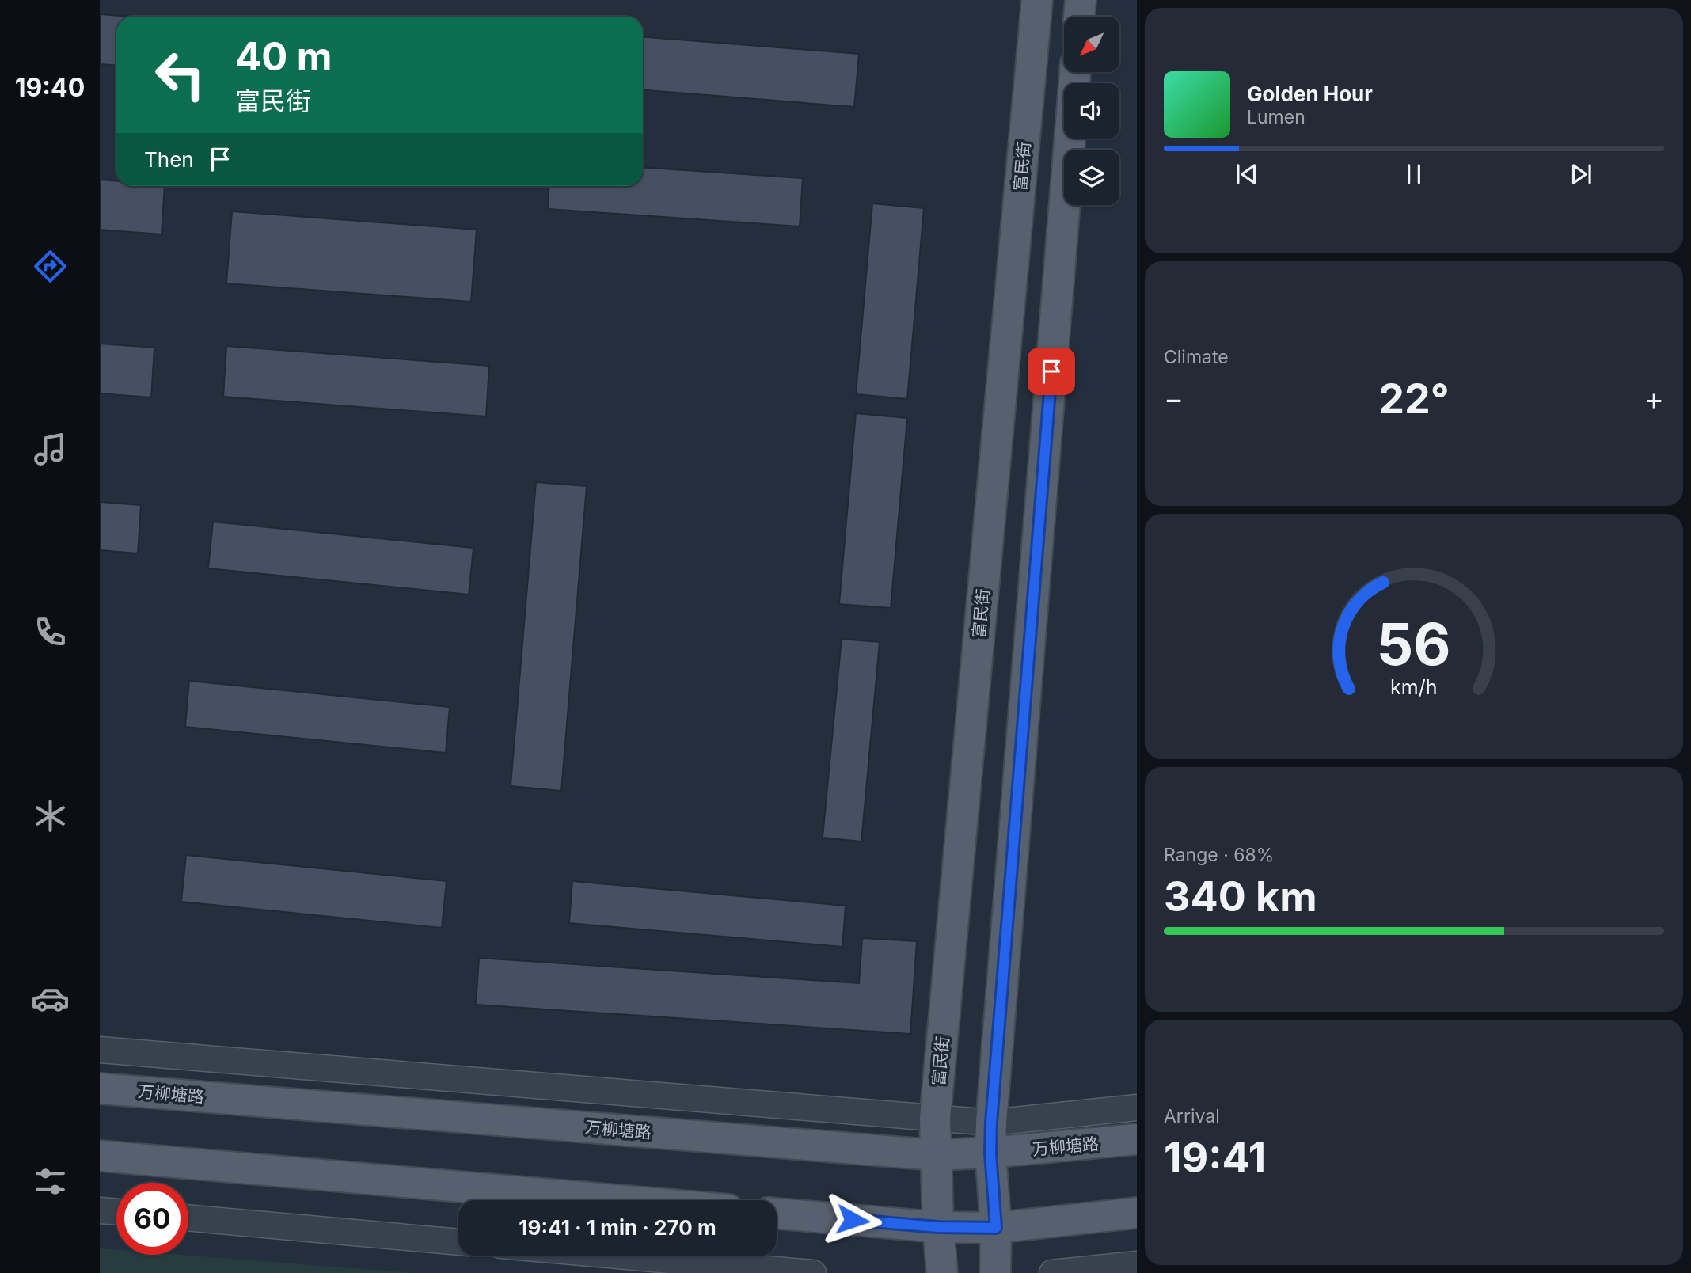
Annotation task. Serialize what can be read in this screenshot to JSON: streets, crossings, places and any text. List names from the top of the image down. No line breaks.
{"streets":{"main road":["富民街","万柳塘路"]},"crossings":[["富民街","万柳塘路"]],"north":"bottom left","page":{"tabs":"19:40","turn":["40 m","富民街"],"song":["Golden Hour","Lumen"],"then":"Then","tile":["Climate",["Range · 68%","340 km"],["Arrival","19:41"]],"heat":["−","22°","+"],"limit":"60","trip":"19:41 · 1 min · 270 m","gauge":["56","km/h"]}}
